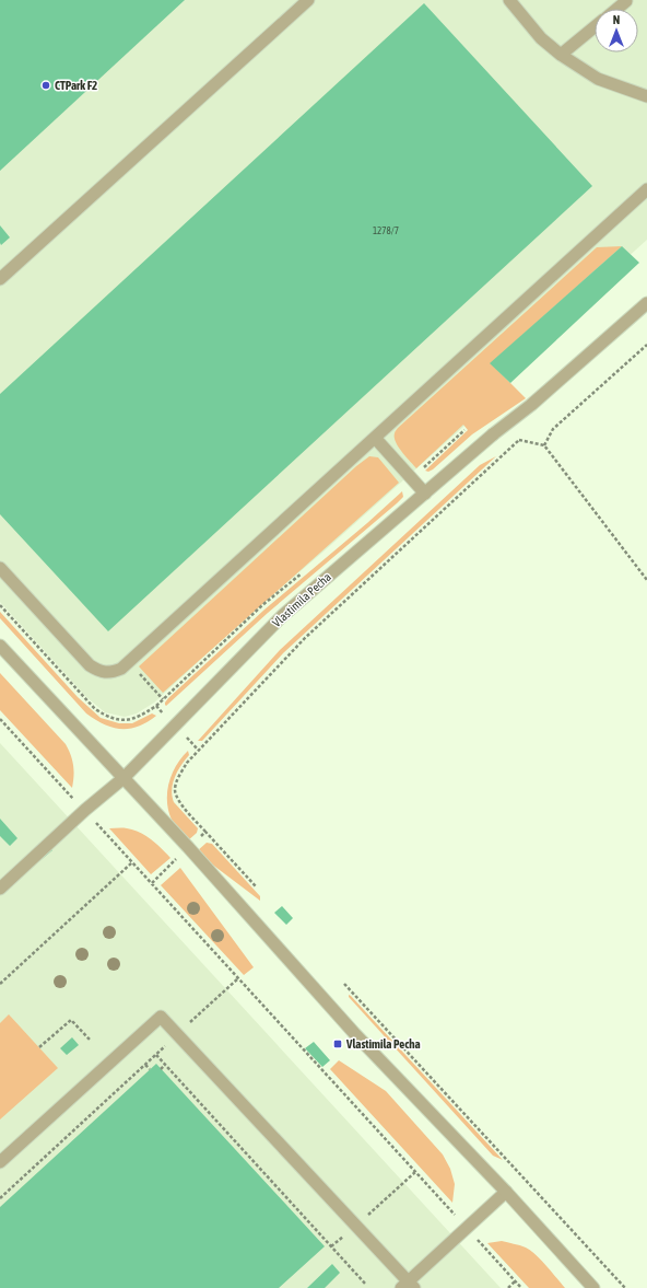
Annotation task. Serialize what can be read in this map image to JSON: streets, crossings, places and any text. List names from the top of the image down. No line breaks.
{"streets":{"street":["Vlastimila Pecha"]},"places":{"other":["CTPark F2"],"transit":["Vlastimila Pecha"]},"house_numbers":["1278/7"],"north":"top"}
